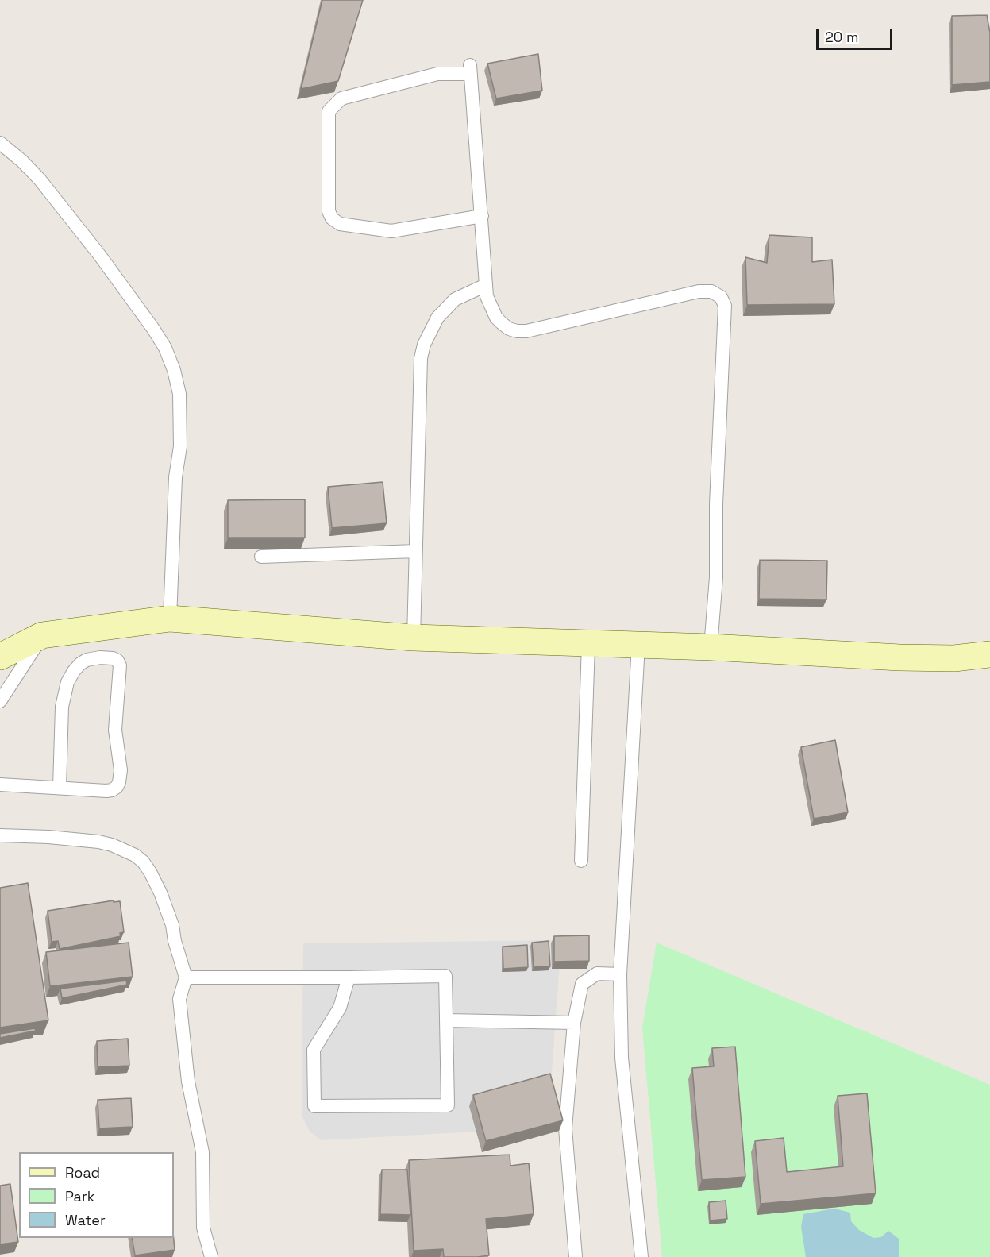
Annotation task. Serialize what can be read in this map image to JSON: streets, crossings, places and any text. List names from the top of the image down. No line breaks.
{"legend":["Road","Park","Water"],"scale_bar":"20 m"}
